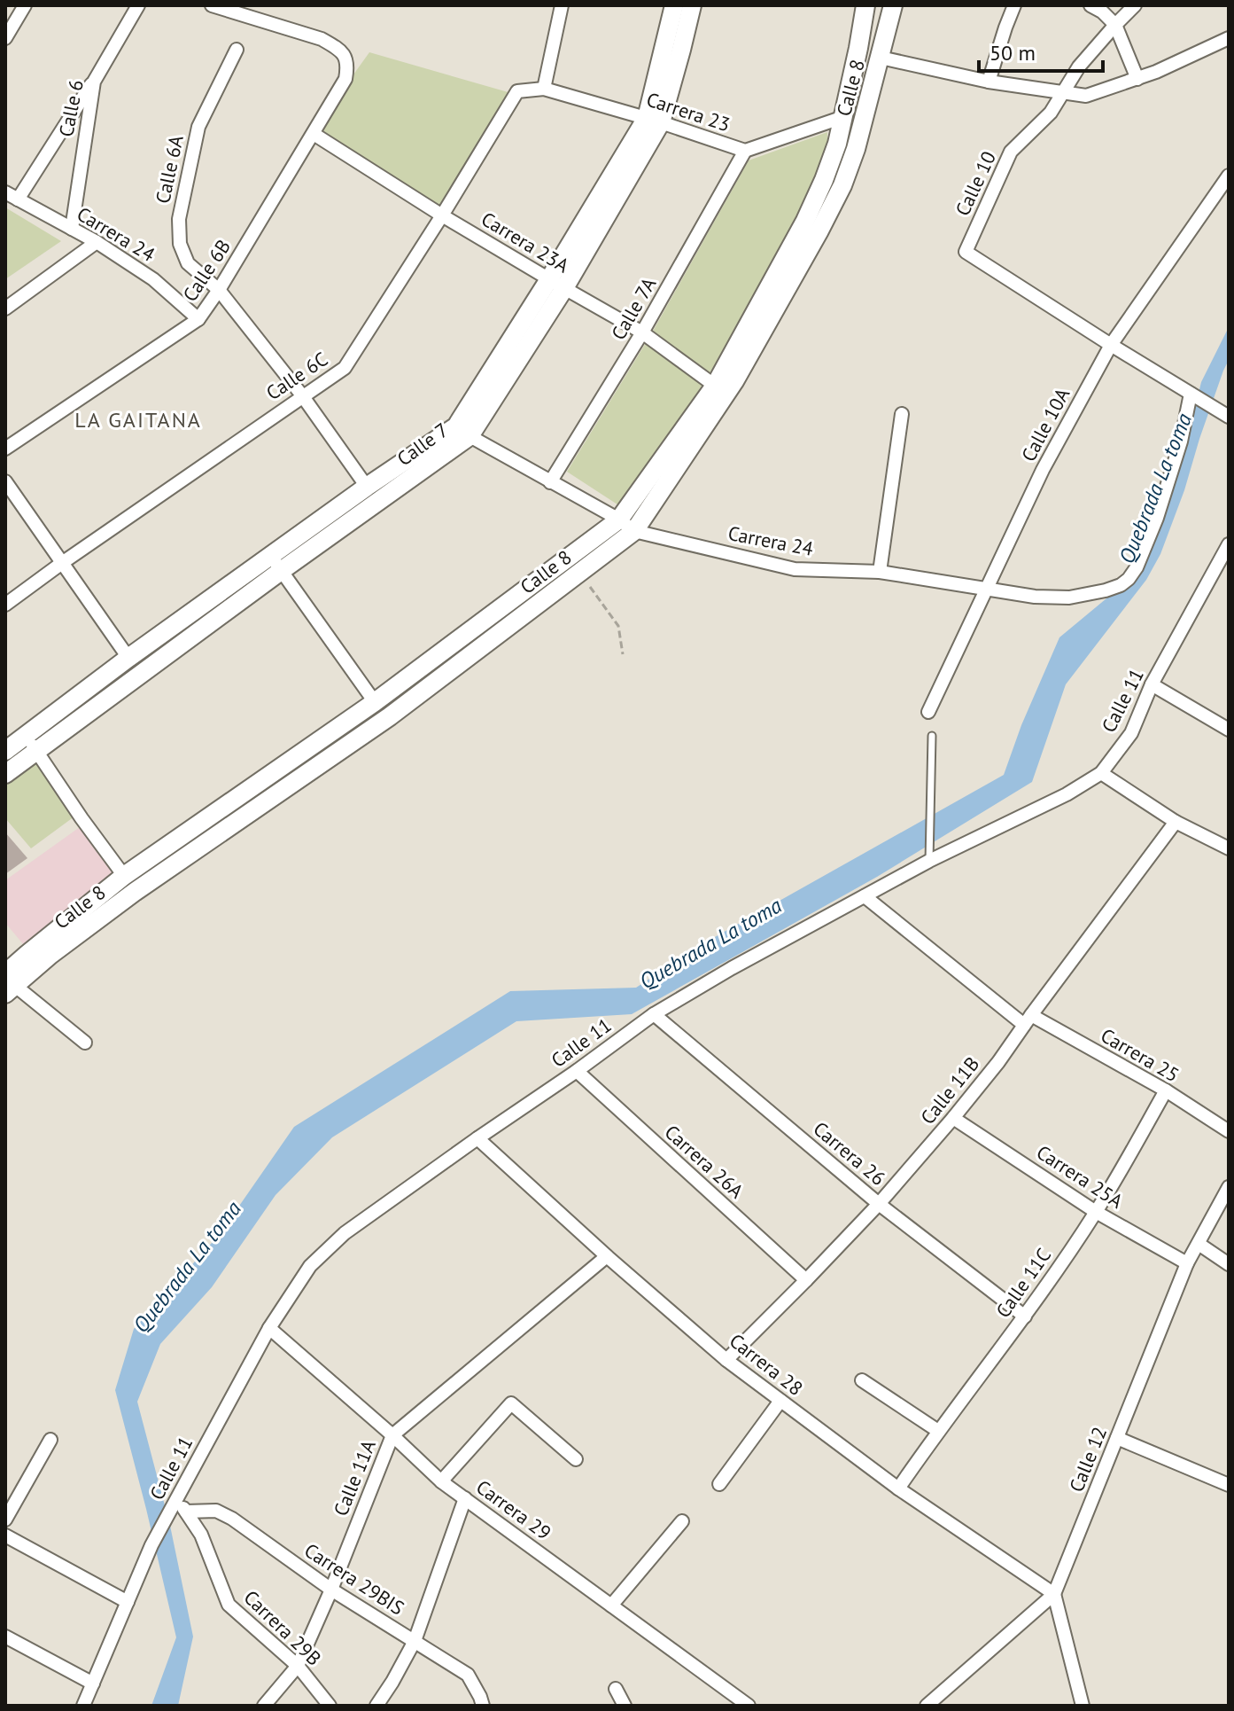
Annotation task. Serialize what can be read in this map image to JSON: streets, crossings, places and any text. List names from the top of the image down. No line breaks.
{"streets":{"main road":["Calle 8","Calle 7"],"street":["Calle 6","Carrera 23","Calle 6A","Calle 10","Carrera 24","Carrera 23A","Calle 6B","Calle 7A","Calle 6C","Calle 10A","Calle 11","Carrera 25","Calle 11B","Carrera 26","Carrera 26A","Carrera 25A","Calle 11C","Carrera 28","Calle 12","Calle 11A","Carrera 29","Carrera 29BIS","Carrera 29B"]},"crossings":[["Calle 8","Carrera 23"],["Calle 8","Carrera 24"],["Calle 8","Carrera 23A"],["Calle 6","Carrera 24"],["Carrera 23","Calle 7A"],["Carrera 23","Calle 6C"],["Carrera 23","Calle 7"],["Calle 6A","Calle 6B"],["Calle 6A","Calle 6C"],["Calle 6A","Calle 7"],["Calle 10","Calle 10A"],["Carrera 24","Calle 6B"],["Carrera 24","Calle 7A"],["Carrera 24","Calle 10A"],["Carrera 24","Calle 7"],["Carrera 23A","Calle 6B"],["Carrera 23A","Calle 7A"],["Carrera 23A","Calle 6C"],["Carrera 23A","Calle 7"],["Calle 11","Carrera 25"],["Calle 11","Carrera 26"],["Calle 11","Carrera 26A"],["Calle 11","Carrera 28"],["Calle 11","Carrera 29"],["Calle 11","Carrera 29B"],["Carrera 25","Calle 11B"],["Carrera 25","Calle 11C"],["Calle 11B","Carrera 26"],["Calle 11B","Carrera 26A"],["Calle 11B","Carrera 25A"],["Calle 11B","Carrera 28"],["Carrera 26","Calle 11C"],["Carrera 25A","Calle 11C"],["Carrera 25A","Calle 12"],["Calle 11C","Carrera 28"],["Carrera 28","Calle 12"],["Carrera 28","Calle 11A"],["Calle 11A","Carrera 29"],["Calle 11A","Carrera 29BIS"],["Calle 11A","Carrera 29B"],["Carrera 29BIS","Carrera 29B"]],"districts":["LA GAITANA"],"water":["Quebrada La toma"],"scale_bar":"50 m"}
